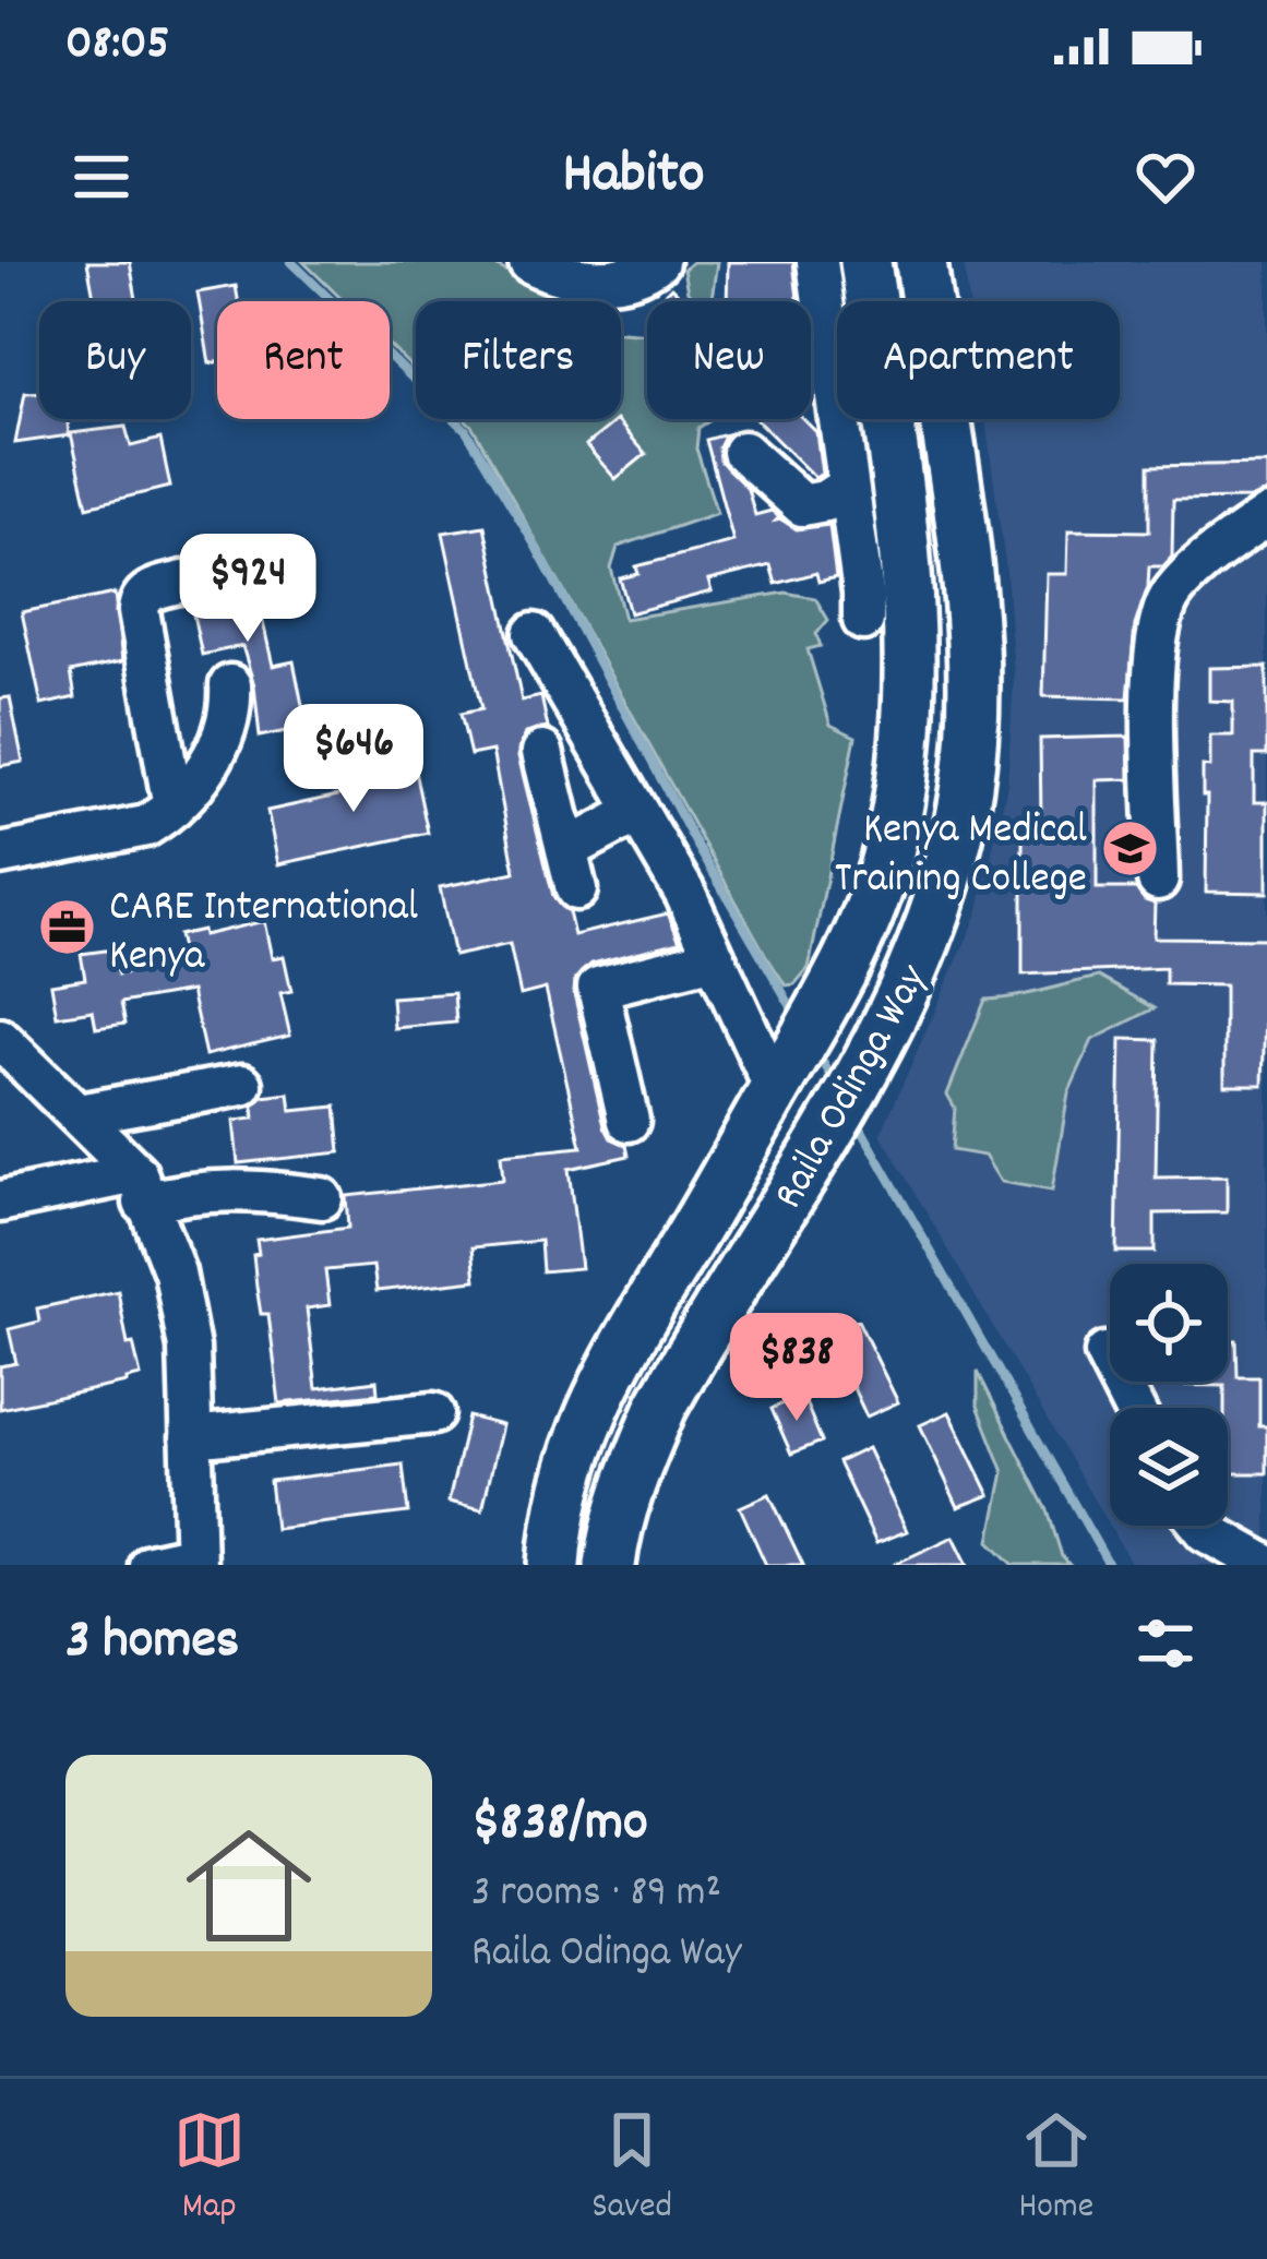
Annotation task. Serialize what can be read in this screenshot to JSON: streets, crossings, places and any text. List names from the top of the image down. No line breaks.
{"streets":{"main road":["Raila Odinga Way"]},"places":{"school or university":["Kenya Medical Training College"],"office":["CARE International Kenya"]},"page":{"status":"08:05","header":"Habito","chip":["Buy","Rent","Filters","New","Apartment"],"price":["$924","$646","$838"],"heading":"3 homes","list":[{"name":"$838/mo","note":"3 rooms · 89 m² · Raila Odinga Way"}],"tabs":["Map","Saved","Home"]}}
